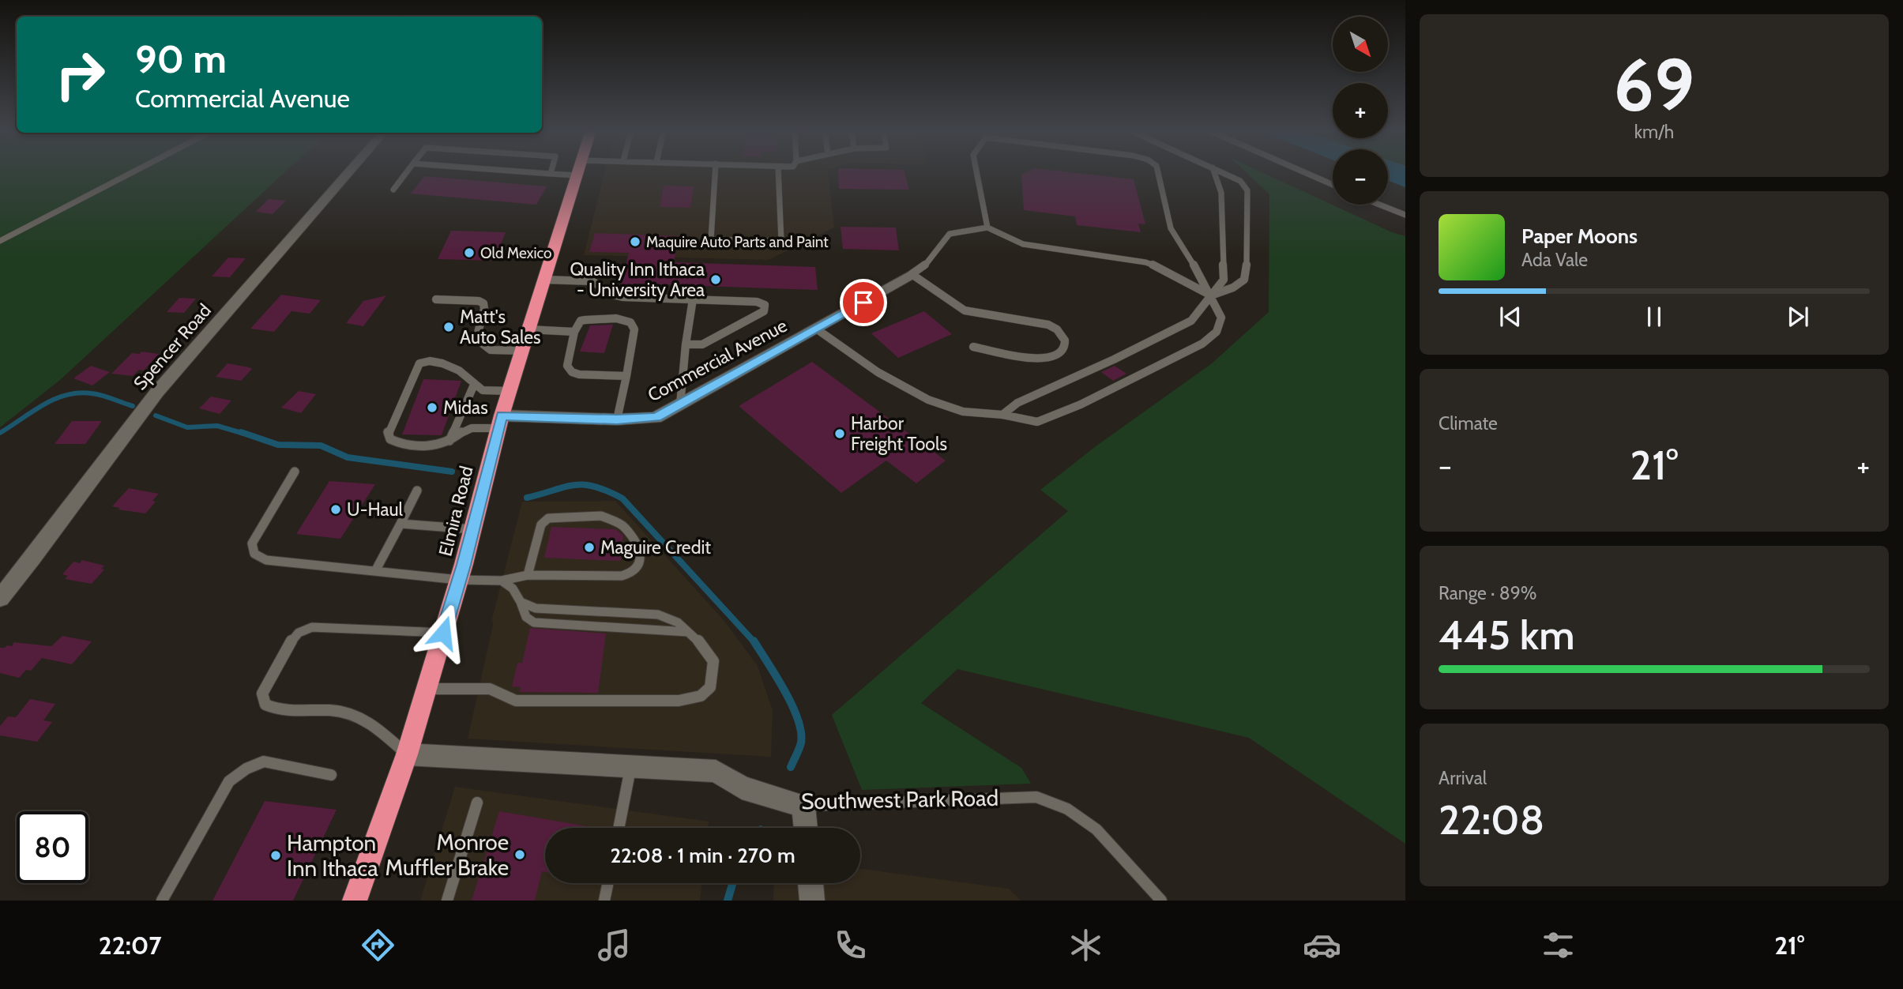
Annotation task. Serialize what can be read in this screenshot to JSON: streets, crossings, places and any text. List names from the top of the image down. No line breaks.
{"streets":{"highway":["Elmira Road"],"street":["Spencer Road","Commercial Avenue","Southwest Park Road"]},"crossings":[["Commercial Avenue","Elmira Road"],["Elmira Road","Southwest Park Road"]],"places":["Maquire Auto Parts and Paint","Old Mexico","Quality Inn Ithaca - University Area","Matt's Auto Sales","Midas","Harbor Freight Tools","U-Haul","Maguire Credit","Monroe Muffler Brake","Hampton Inn Ithaca"],"north":"bottom right","page":{"tile":[["69","km/h"],"Climate",["Range · 89%","445 km"],["Arrival","22:08"]],"map_buttons":["+","−"],"turn":["90 m","Commercial Avenue"],"song":["Paper Moons","Ada Vale"],"heat":["−","21°","+"],"limit":"80","trip":"22:08 · 1 min · 270 m","tabs":["22:07","21°"]}}
